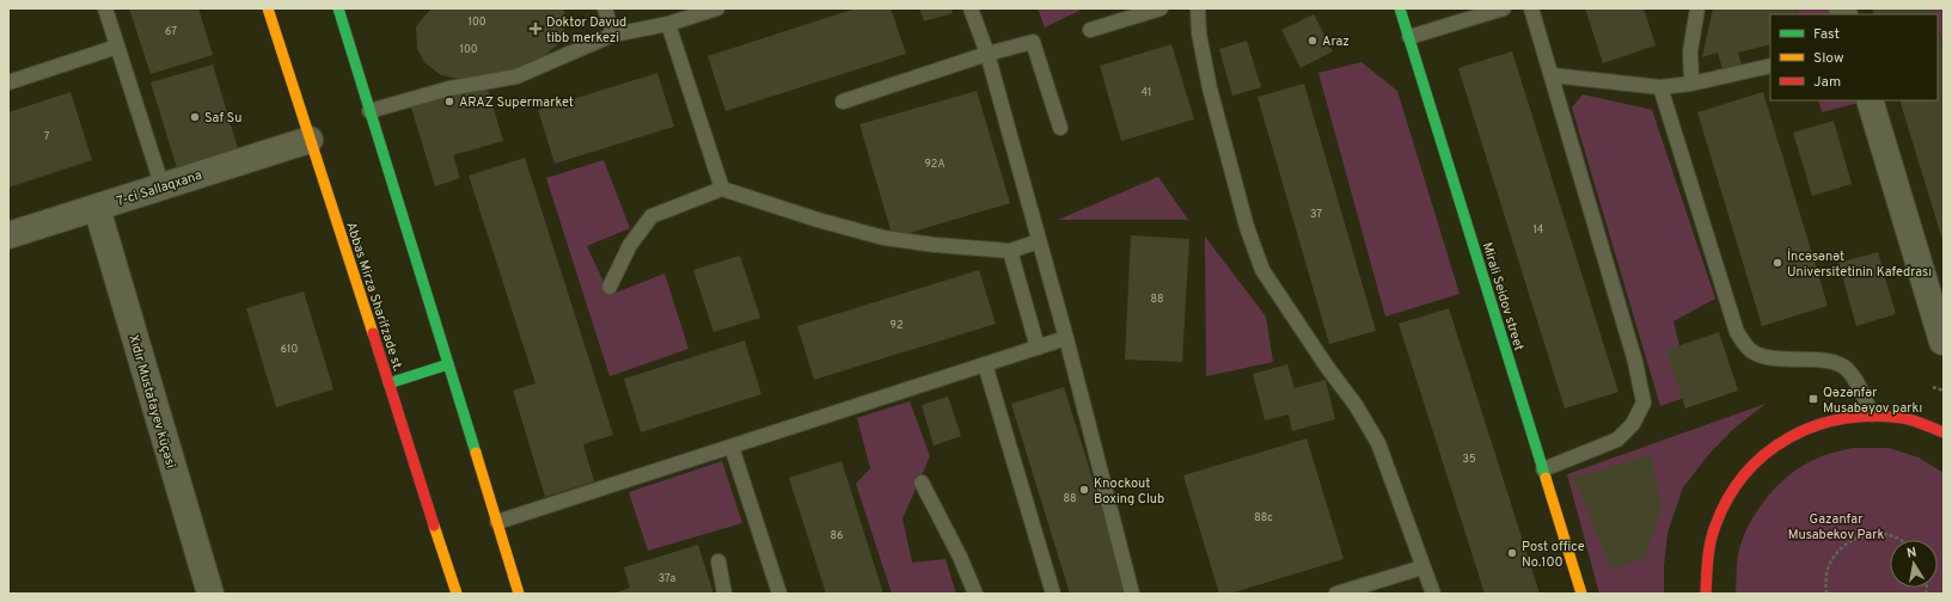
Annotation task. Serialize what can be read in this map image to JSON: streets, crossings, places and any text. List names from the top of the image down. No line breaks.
{"streets":{"main road":["Abbas Mirza Sharifzade st.","Mirali Seidov street"],"street":["7-ci Sallaqxana","Xıdır Mustafayev küçəsi"]},"crossings":[["7-ci Sallaqxana","Abbas Mirza Sharifzade st."],["7-ci Sallaqxana","Xıdır Mustafayev küçəsi"]],"parks":["Gazanfar Musabekov Park"],"places":{"health":["Doktor Davud tibb merkezi"],"other":["Araz","ARAZ Supermarket","Saf Su","İncəsənət Universitetinin Kafedrası","Knockout Boxing Club","Post office No.100"],"transit":["Qəzənfər Musabəyov parkı"]},"house_numbers":["100","67","100","41","7","92A","37","14","88","92","610","35","88","88c","86","37a"],"legend":["Fast","Slow","Jam"],"north":"top"}
